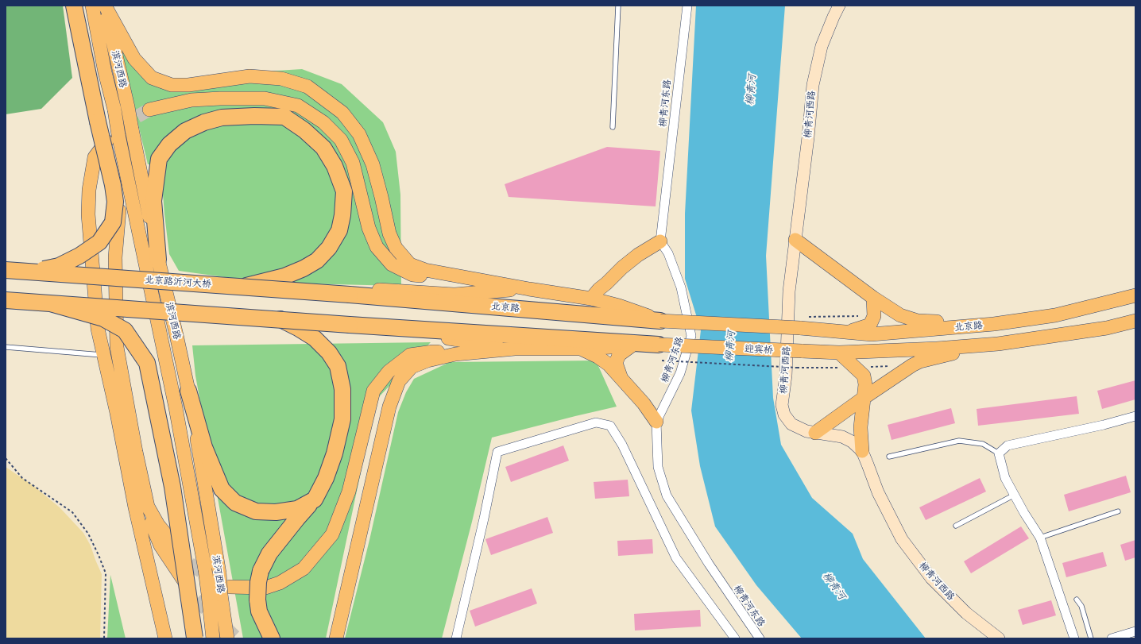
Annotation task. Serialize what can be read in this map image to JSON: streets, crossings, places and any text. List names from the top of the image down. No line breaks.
{"streets":{"highway":["北京路沂河大桥","北京路"],"main road":["滨河西路","柳青河西路","迎宾桥"],"street":["柳青河东路"]},"crossings":[["北京路沂河大桥","北京路"],["北京路","迎宾桥"]],"water":["柳青河"]}
